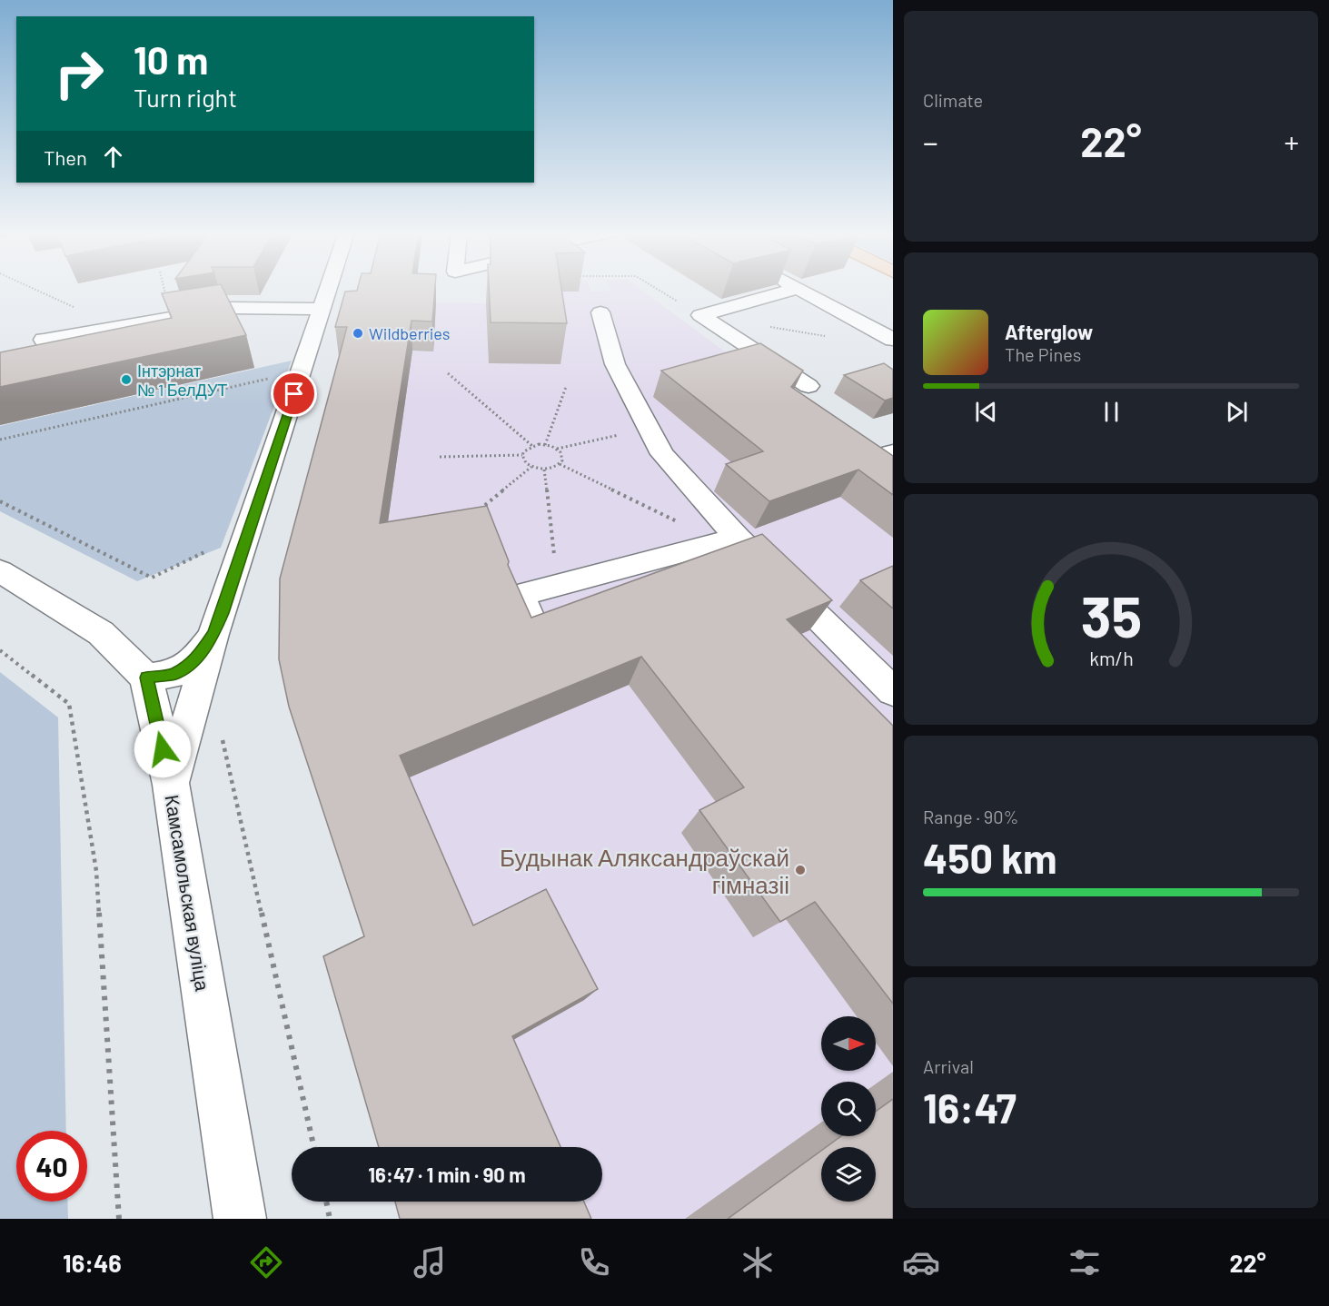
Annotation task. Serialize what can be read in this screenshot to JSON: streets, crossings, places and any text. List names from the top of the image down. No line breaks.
{"streets":{"street":["Камсамольская вуліца"]},"places":["Wildberries","Інтэрнат № 1 БелДУТ","Будынак Аляксандраўскай гімназіі"],"north":"right","page":{"tile":["Climate",["Range · 90%","450 km"],["Arrival","16:47"]],"turn":["10 m","Turn right"],"heat":["−","22°","+"],"then":"Then","song":["Afterglow","The Pines"],"limit":"40","trip":"16:47 · 1 min · 90 m","tabs":["16:46","22°"],"gauge":["35","km/h"]}}
